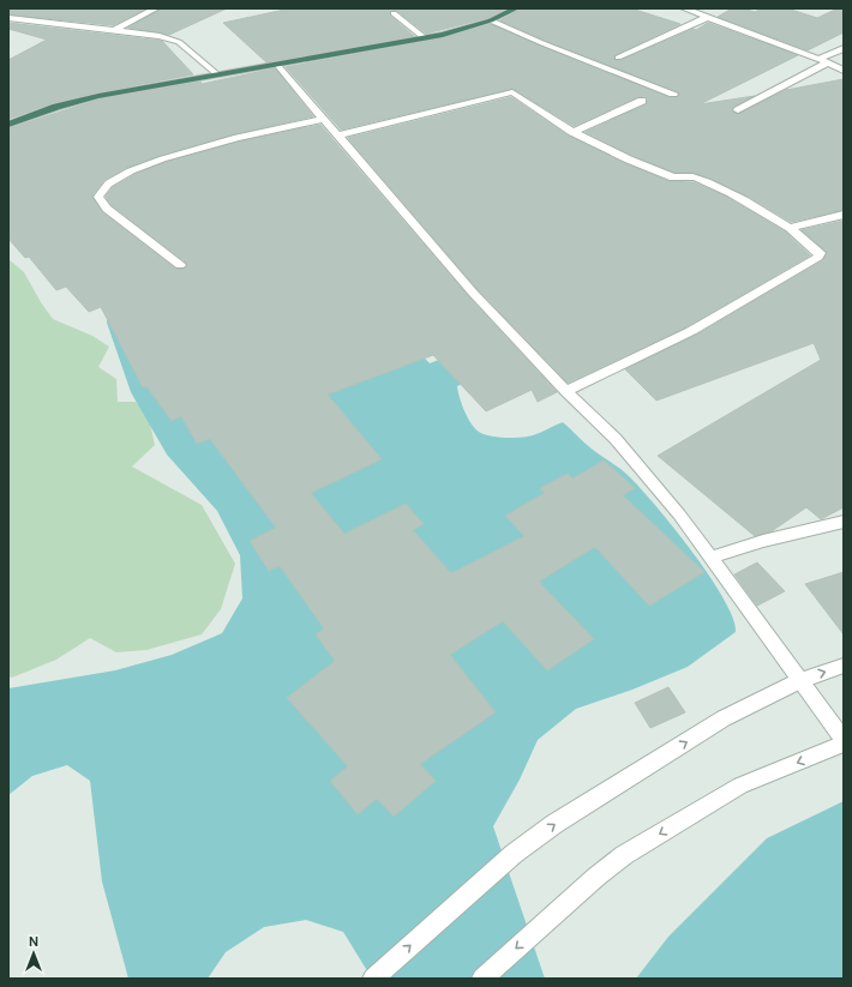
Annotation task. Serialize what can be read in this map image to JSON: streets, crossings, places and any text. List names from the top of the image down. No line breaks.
{"north":"top"}
